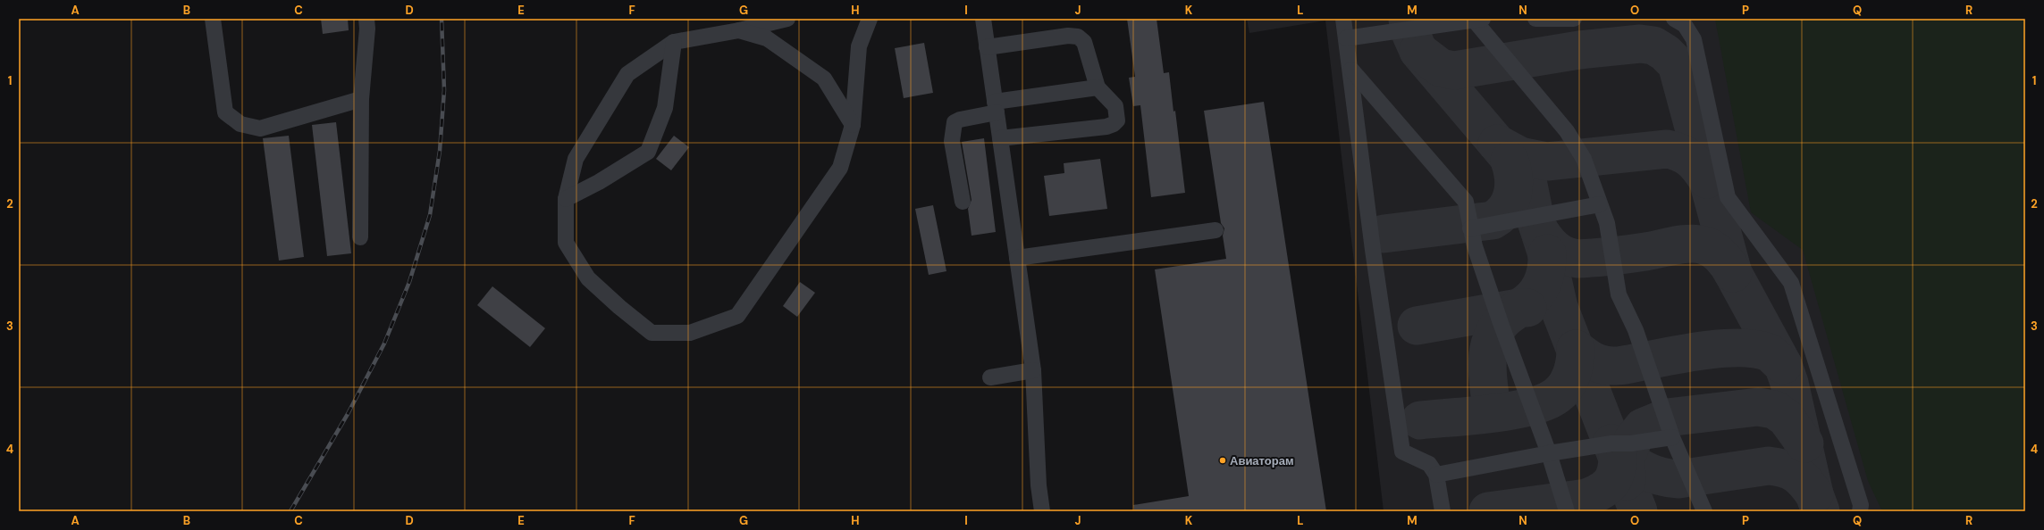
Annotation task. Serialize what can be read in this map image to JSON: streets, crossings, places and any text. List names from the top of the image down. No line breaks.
{"places":["Авиаторам"],"grid":{"columns":["A","B","C","D","E","F","G","H","I","J","K","L","M","N","O","P","Q","R"],"rows":["1","2","3","4"]}}
